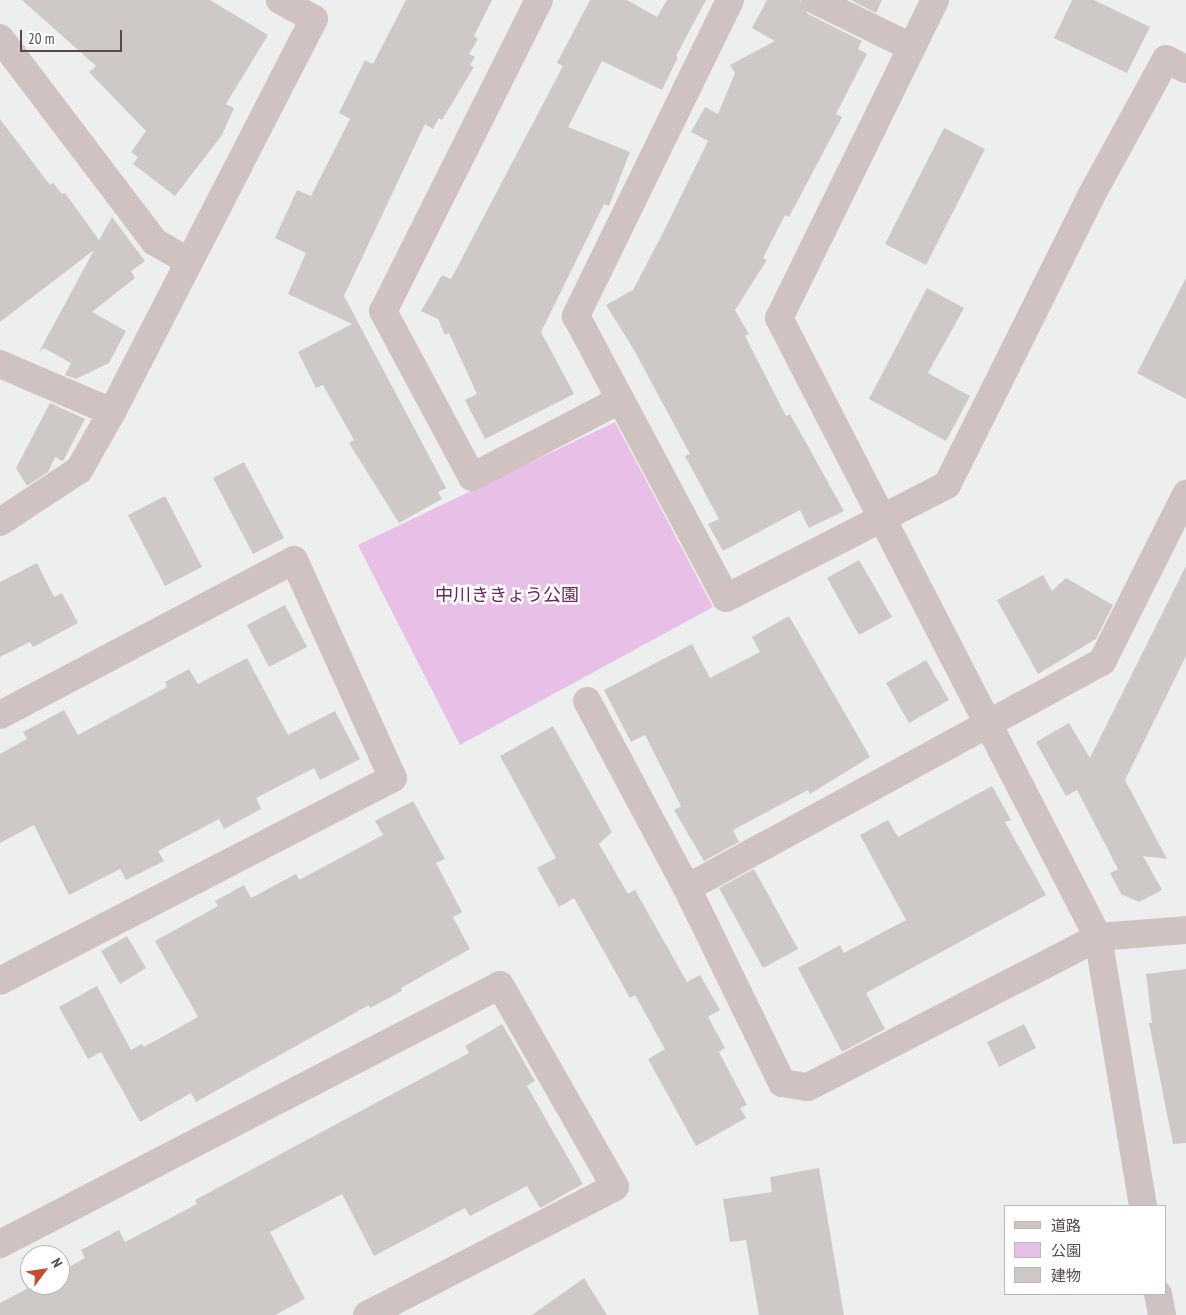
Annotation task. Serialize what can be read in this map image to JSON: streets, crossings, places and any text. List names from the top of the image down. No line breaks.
{"parks":["中川ききょう公園"],"legend":["道路","公園","建物"],"scale_bar":"20 m","north":"top right"}
